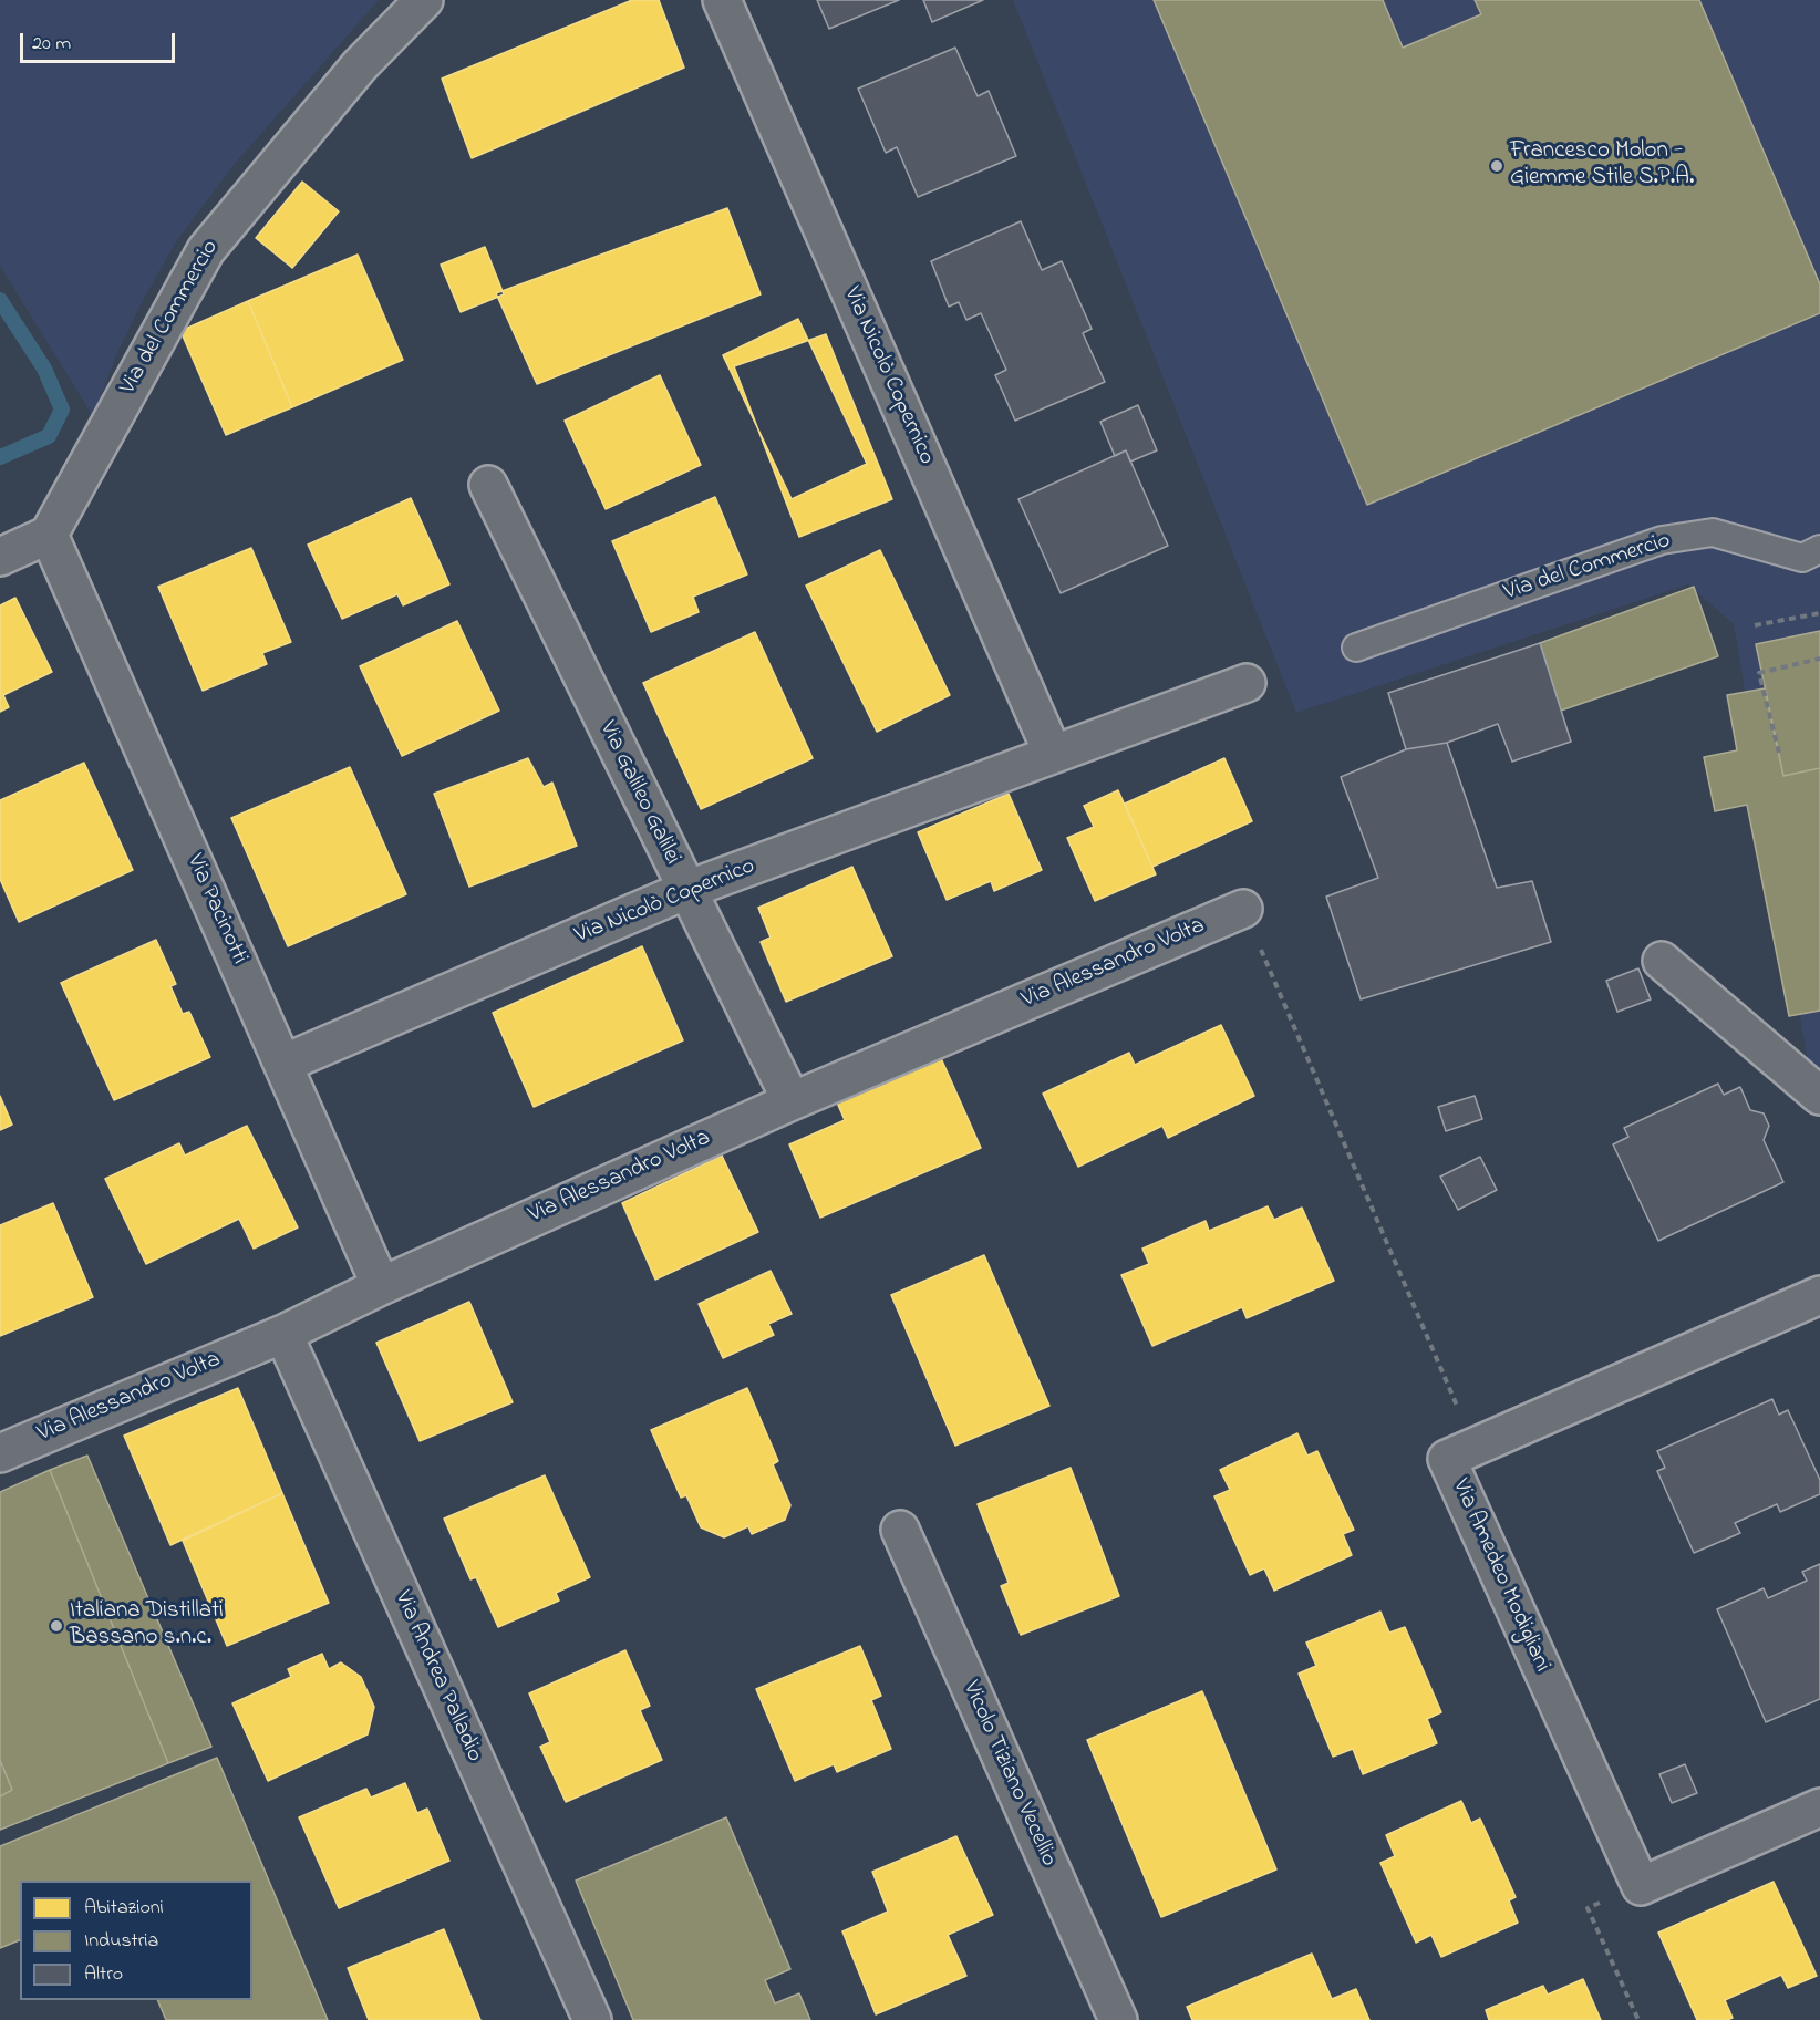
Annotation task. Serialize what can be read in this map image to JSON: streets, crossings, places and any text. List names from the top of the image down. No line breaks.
{"streets":{"street":["Via del Commercio","Via Nicolò Copernico","Via Galileo Galilei","Via Pacinotti","Via Alessandro Volta","Via Amedeo Modigliani","Via Andrea Palladio","Vicolo Tiziano Vecellio"]},"crossings":[["Via del Commercio","Via Pacinotti"],["Via Nicolò Copernico","Via Galileo Galilei"],["Via Nicolò Copernico","Via Pacinotti"],["Via Galileo Galilei","Via Alessandro Volta"],["Via Pacinotti","Via Alessandro Volta"],["Via Alessandro Volta","Via Andrea Palladio"]],"places":["Francesco Molon - Giemme Stile S.P.A.","Italiana Distillati Bassano s.n.c."],"legend":["Abitazioni","Industria","Altro"],"scale_bar":"20 m"}
